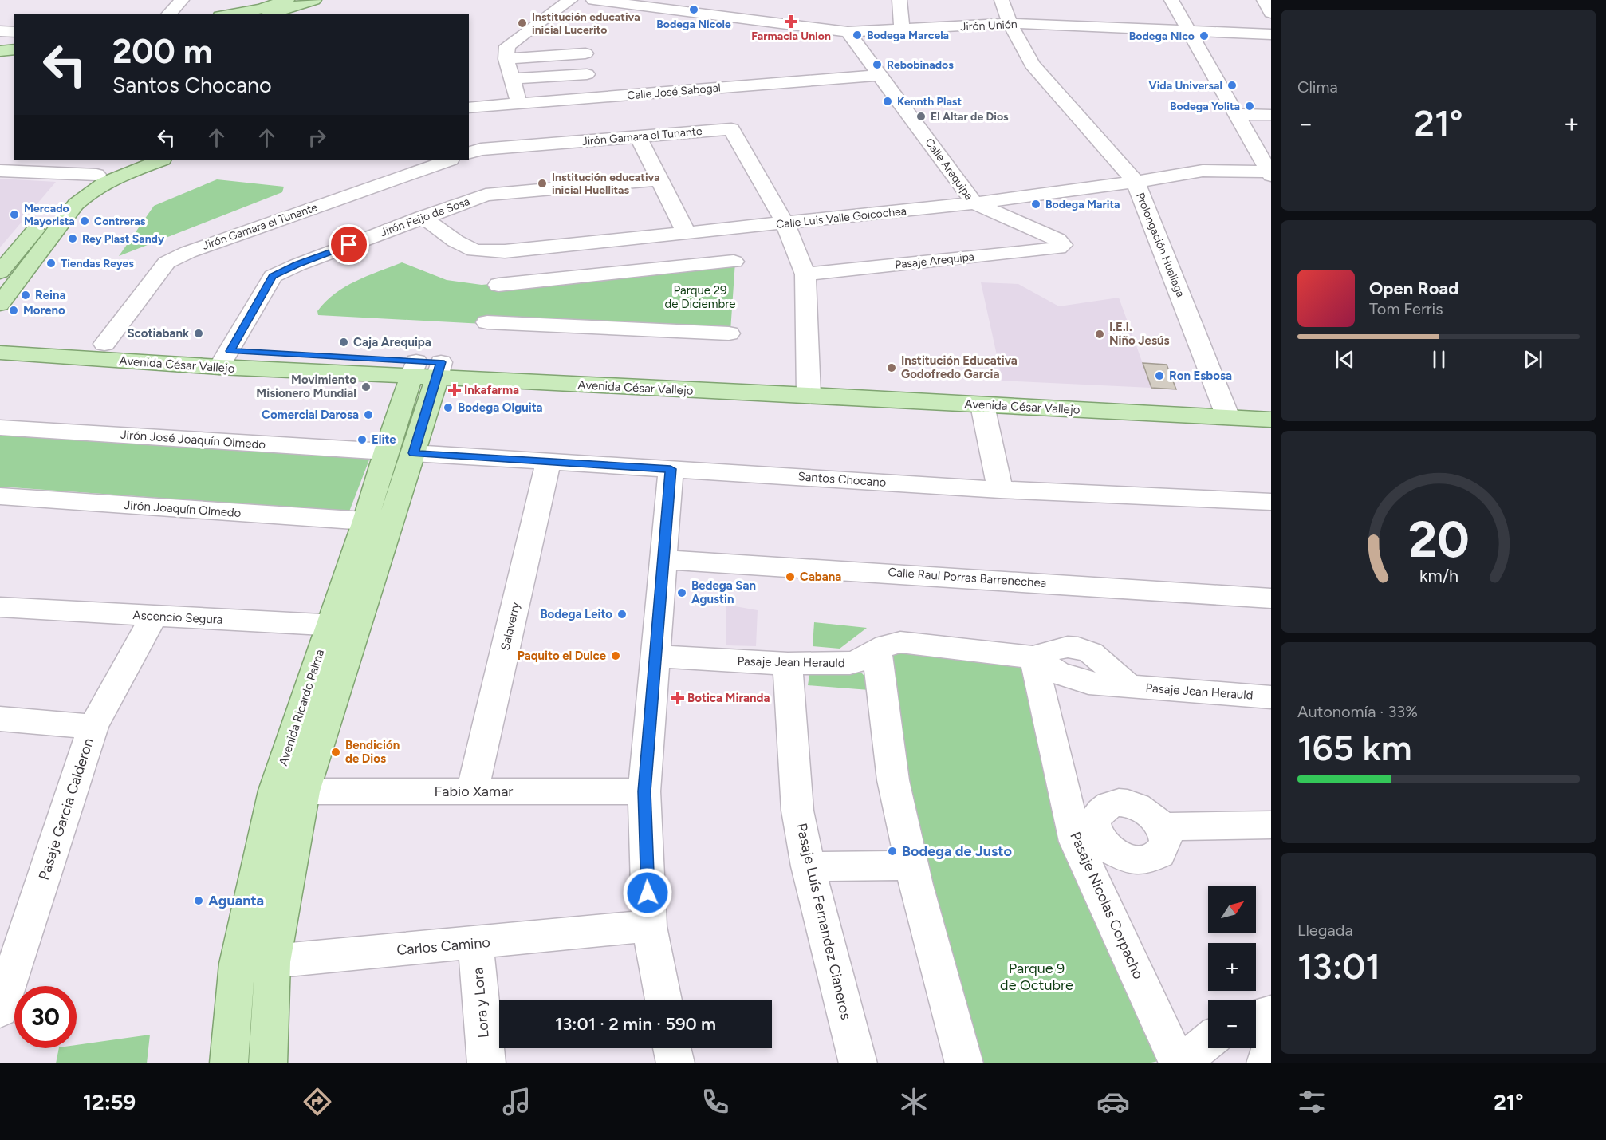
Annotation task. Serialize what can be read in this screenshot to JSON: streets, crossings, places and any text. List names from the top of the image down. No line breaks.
{"streets":{"main road":["Avenida César Vallejo","Avenida Ricardo Palma"],"street":["Jirón Unión","Calle José Sabogal","Jirón Gamara el Tunante","Calle Arequipa","Jirón Feijo de Sosa","Calle Luis Valle Goicochea","Prolongación Huallaga","Pasaje Arequipa","Jirón José Joaquín Olmedo","Santos Chocano","Jirón Joaquín Olmedo","Calle Raul Porras Barrenechea","Ascencio Segura","Salaverry","Pasaje Jean Herauld","Fabio Xamar","Pasaje Garcia Calderon","Pasaje Nicolas Corpacho","Pasaje Luís Fernandez Cianeros","Carlos Camino","Lora y Lora"]},"crossings":[["Jirón Unión","Calle Arequipa"],["Jirón Unión","Prolongación Huallaga"],["Calle José Sabogal","Calle Arequipa"],["Jirón Gamara el Tunante","Calle Luis Valle Goicochea"],["Jirón Gamara el Tunante","Avenida César Vallejo"],["Calle Arequipa","Calle Luis Valle Goicochea"],["Calle Arequipa","Pasaje Arequipa"],["Jirón Feijo de Sosa","Calle Luis Valle Goicochea"],["Jirón Feijo de Sosa","Avenida César Vallejo"],["Calle Luis Valle Goicochea","Prolongación Huallaga"],["Prolongación Huallaga","Avenida César Vallejo"],["Avenida César Vallejo","Avenida Ricardo Palma"],["Jirón José Joaquín Olmedo","Santos Chocano"],["Jirón José Joaquín Olmedo","Avenida Ricardo Palma"],["Santos Chocano","Salaverry"],["Santos Chocano","Avenida Ricardo Palma"],["Jirón Joaquín Olmedo","Avenida Ricardo Palma"],["Ascencio Segura","Avenida Ricardo Palma"],["Ascencio Segura","Pasaje Garcia Calderon"],["Salaverry","Fabio Xamar"],["Pasaje Jean Herauld","Pasaje Nicolas Corpacho"],["Pasaje Jean Herauld","Pasaje Luís Fernandez Cianeros"],["Avenida Ricardo Palma","Fabio Xamar"],["Avenida Ricardo Palma","Carlos Camino"],["Carlos Camino","Lora y Lora"]],"parks":["Parque 29 de Diciembre","Parque 9 de Octubre"],"places":{"other":["Bodega Nicole","Institución educativa inicial Lucerito","Bodega Marcela","Bodega Nico","Rebobinados","Vida Universal","Kennth Plast","Bodega Yolita","El Altar de Dios","Institución educativa inicial Huellitas","Bodega Marita","Mercado Mayorista","Contreras","Rey Plast Sandy","Tiendas Reyes","Reina","Moreno","Scotiabank","I.E.I. Niño Jesús","Caja Arequipa","Institución Educativa Godofredo Garcia","Ron Esbosa","Movimiento Misionero Mundial","Bodega Olguita","Comercial Darosa","Elite","Cabana","Bedega San Agustin","Bodega Leito","Paquito el Dulce","Bendición de Dios","Bodega de Justo","Aguanta"],"health":["Farmacia Union","Inkafarma","Botica Miranda"]},"north":"top right","page":{"tile":["Clima",["Autonomía · 33%","165 km"],["Llegada","13:01"]],"turn":["200 m","Santos Chocano"],"heat":["−","21°","+"],"song":["Open Road","Tom Ferris"],"map_buttons":["+","−"],"limit":"30","trip":"13:01 · 2 min · 590 m","tabs":["12:59","21°"],"gauge":["20","km/h"]}}
